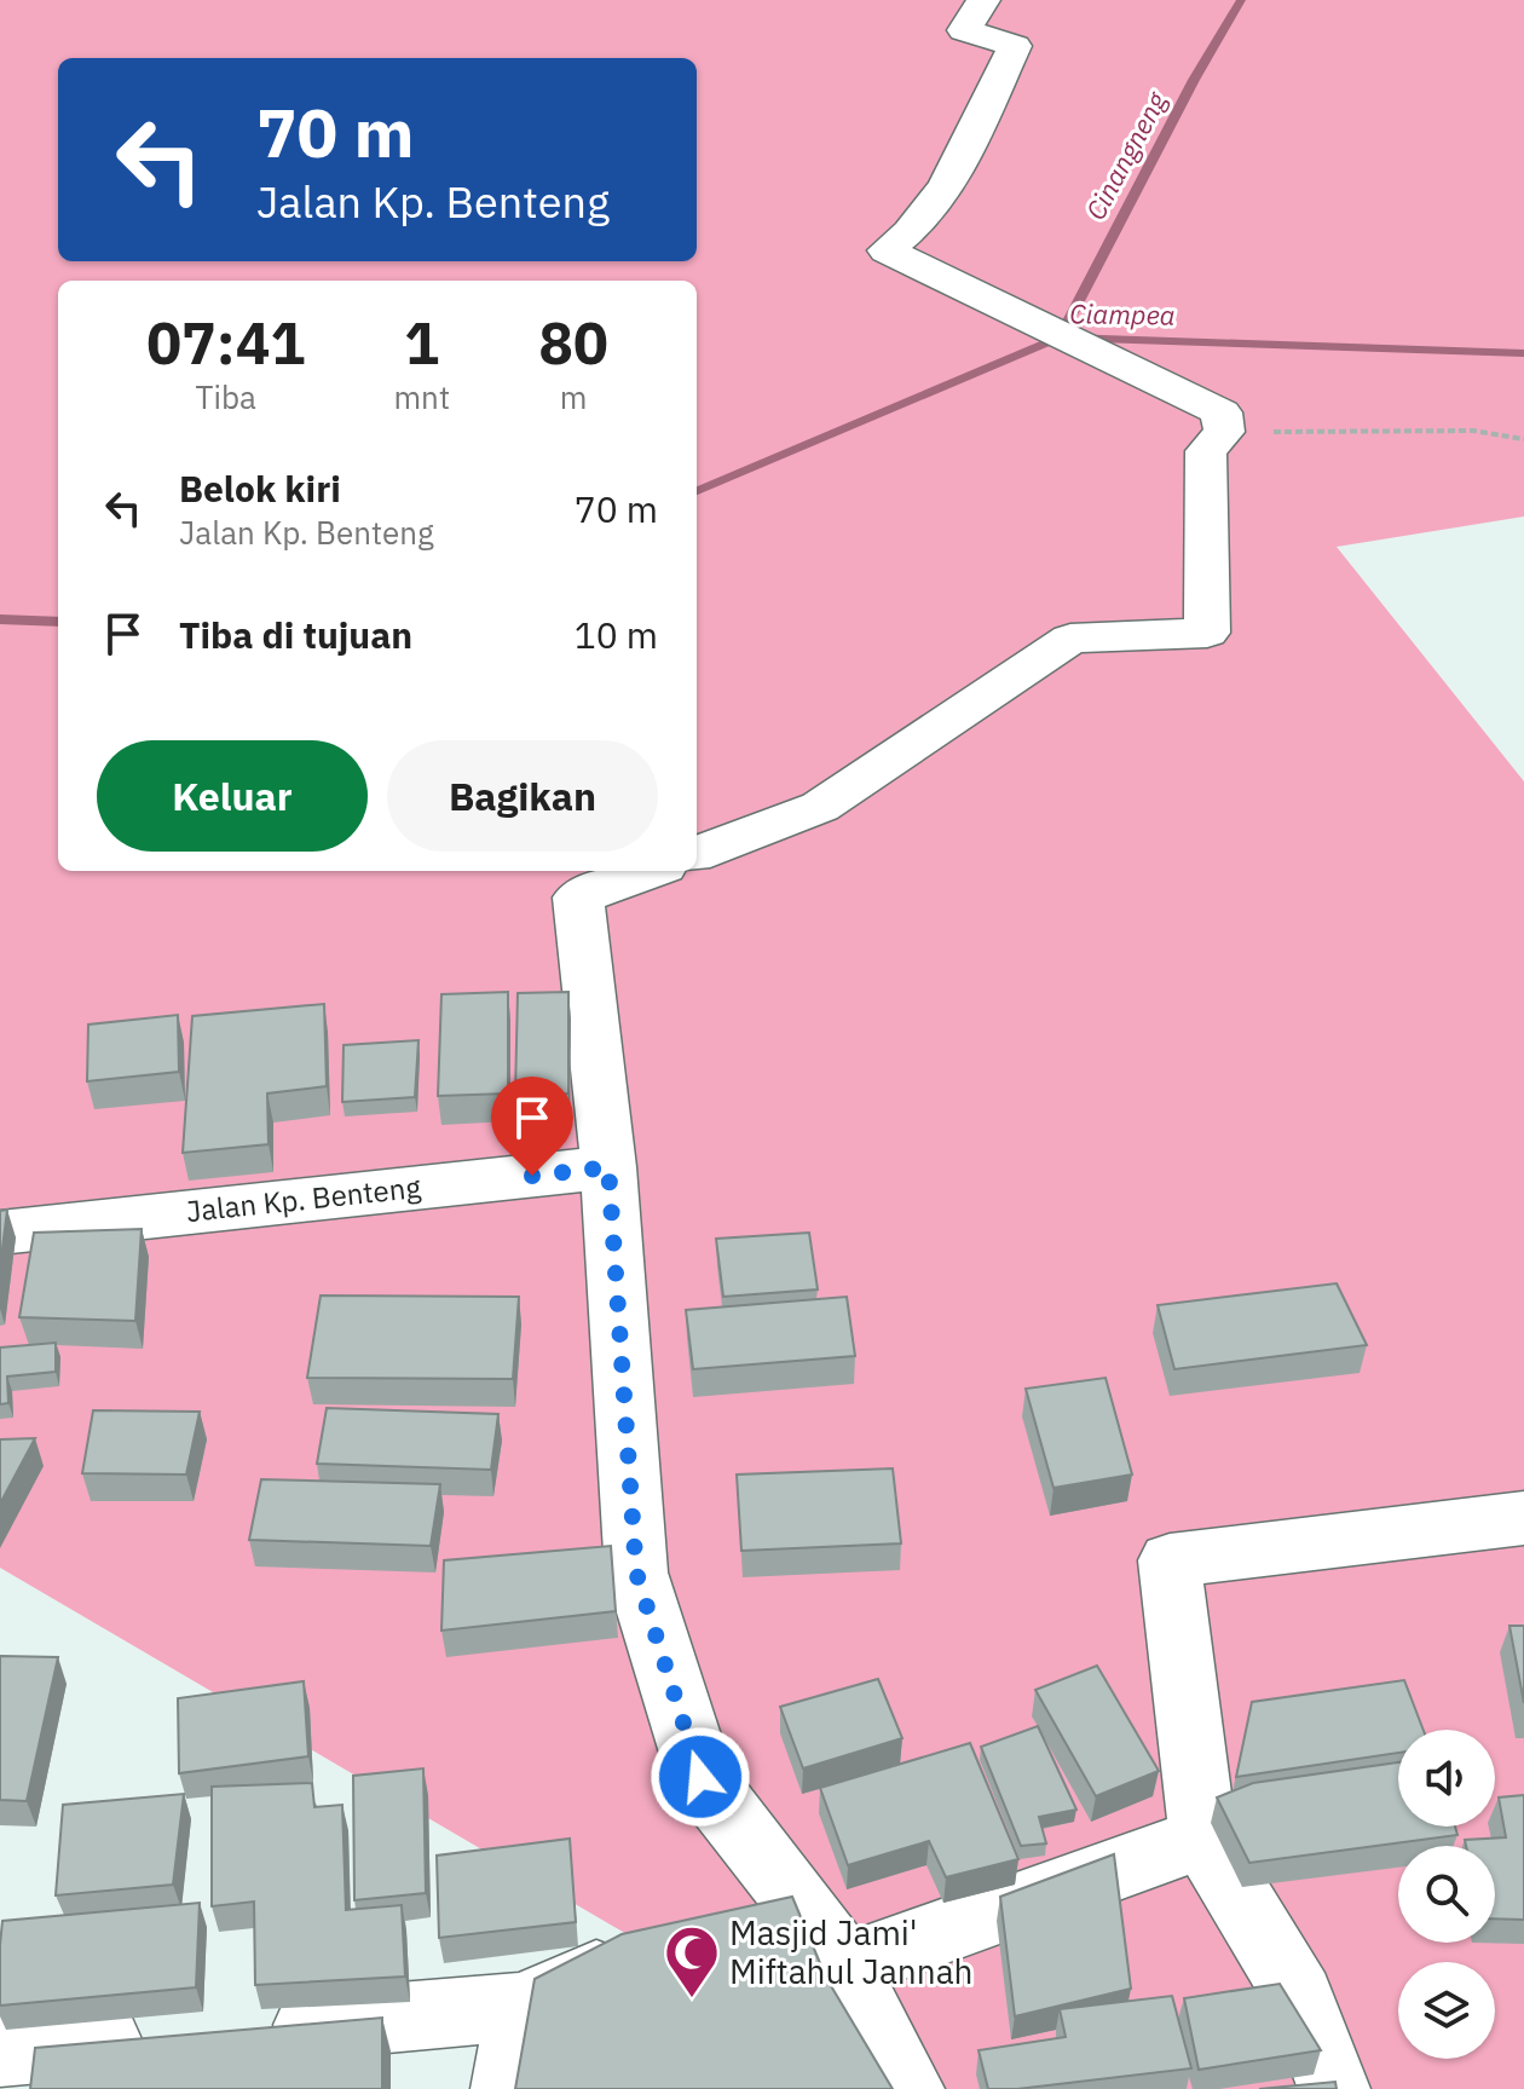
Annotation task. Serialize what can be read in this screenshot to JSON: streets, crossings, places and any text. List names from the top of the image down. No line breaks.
{"streets":{"street":["Jalan Kp. Benteng"]},"water":["Cinangneng","Ciampea"],"places":{"mosque":["Masjid Jami' Miftahul Jannah"]},"page":{"turn":["70 m","Jalan Kp. Benteng"],"eta":["07:41","Tiba","1","mnt","80","m"],"list":[{"name":"Belok kiri","note":"Jalan Kp. Benteng","value":"70 m"},{"name":"Tiba di tujuan","value":"10 m"}],"buttons":["Keluar","Bagikan"]}}
